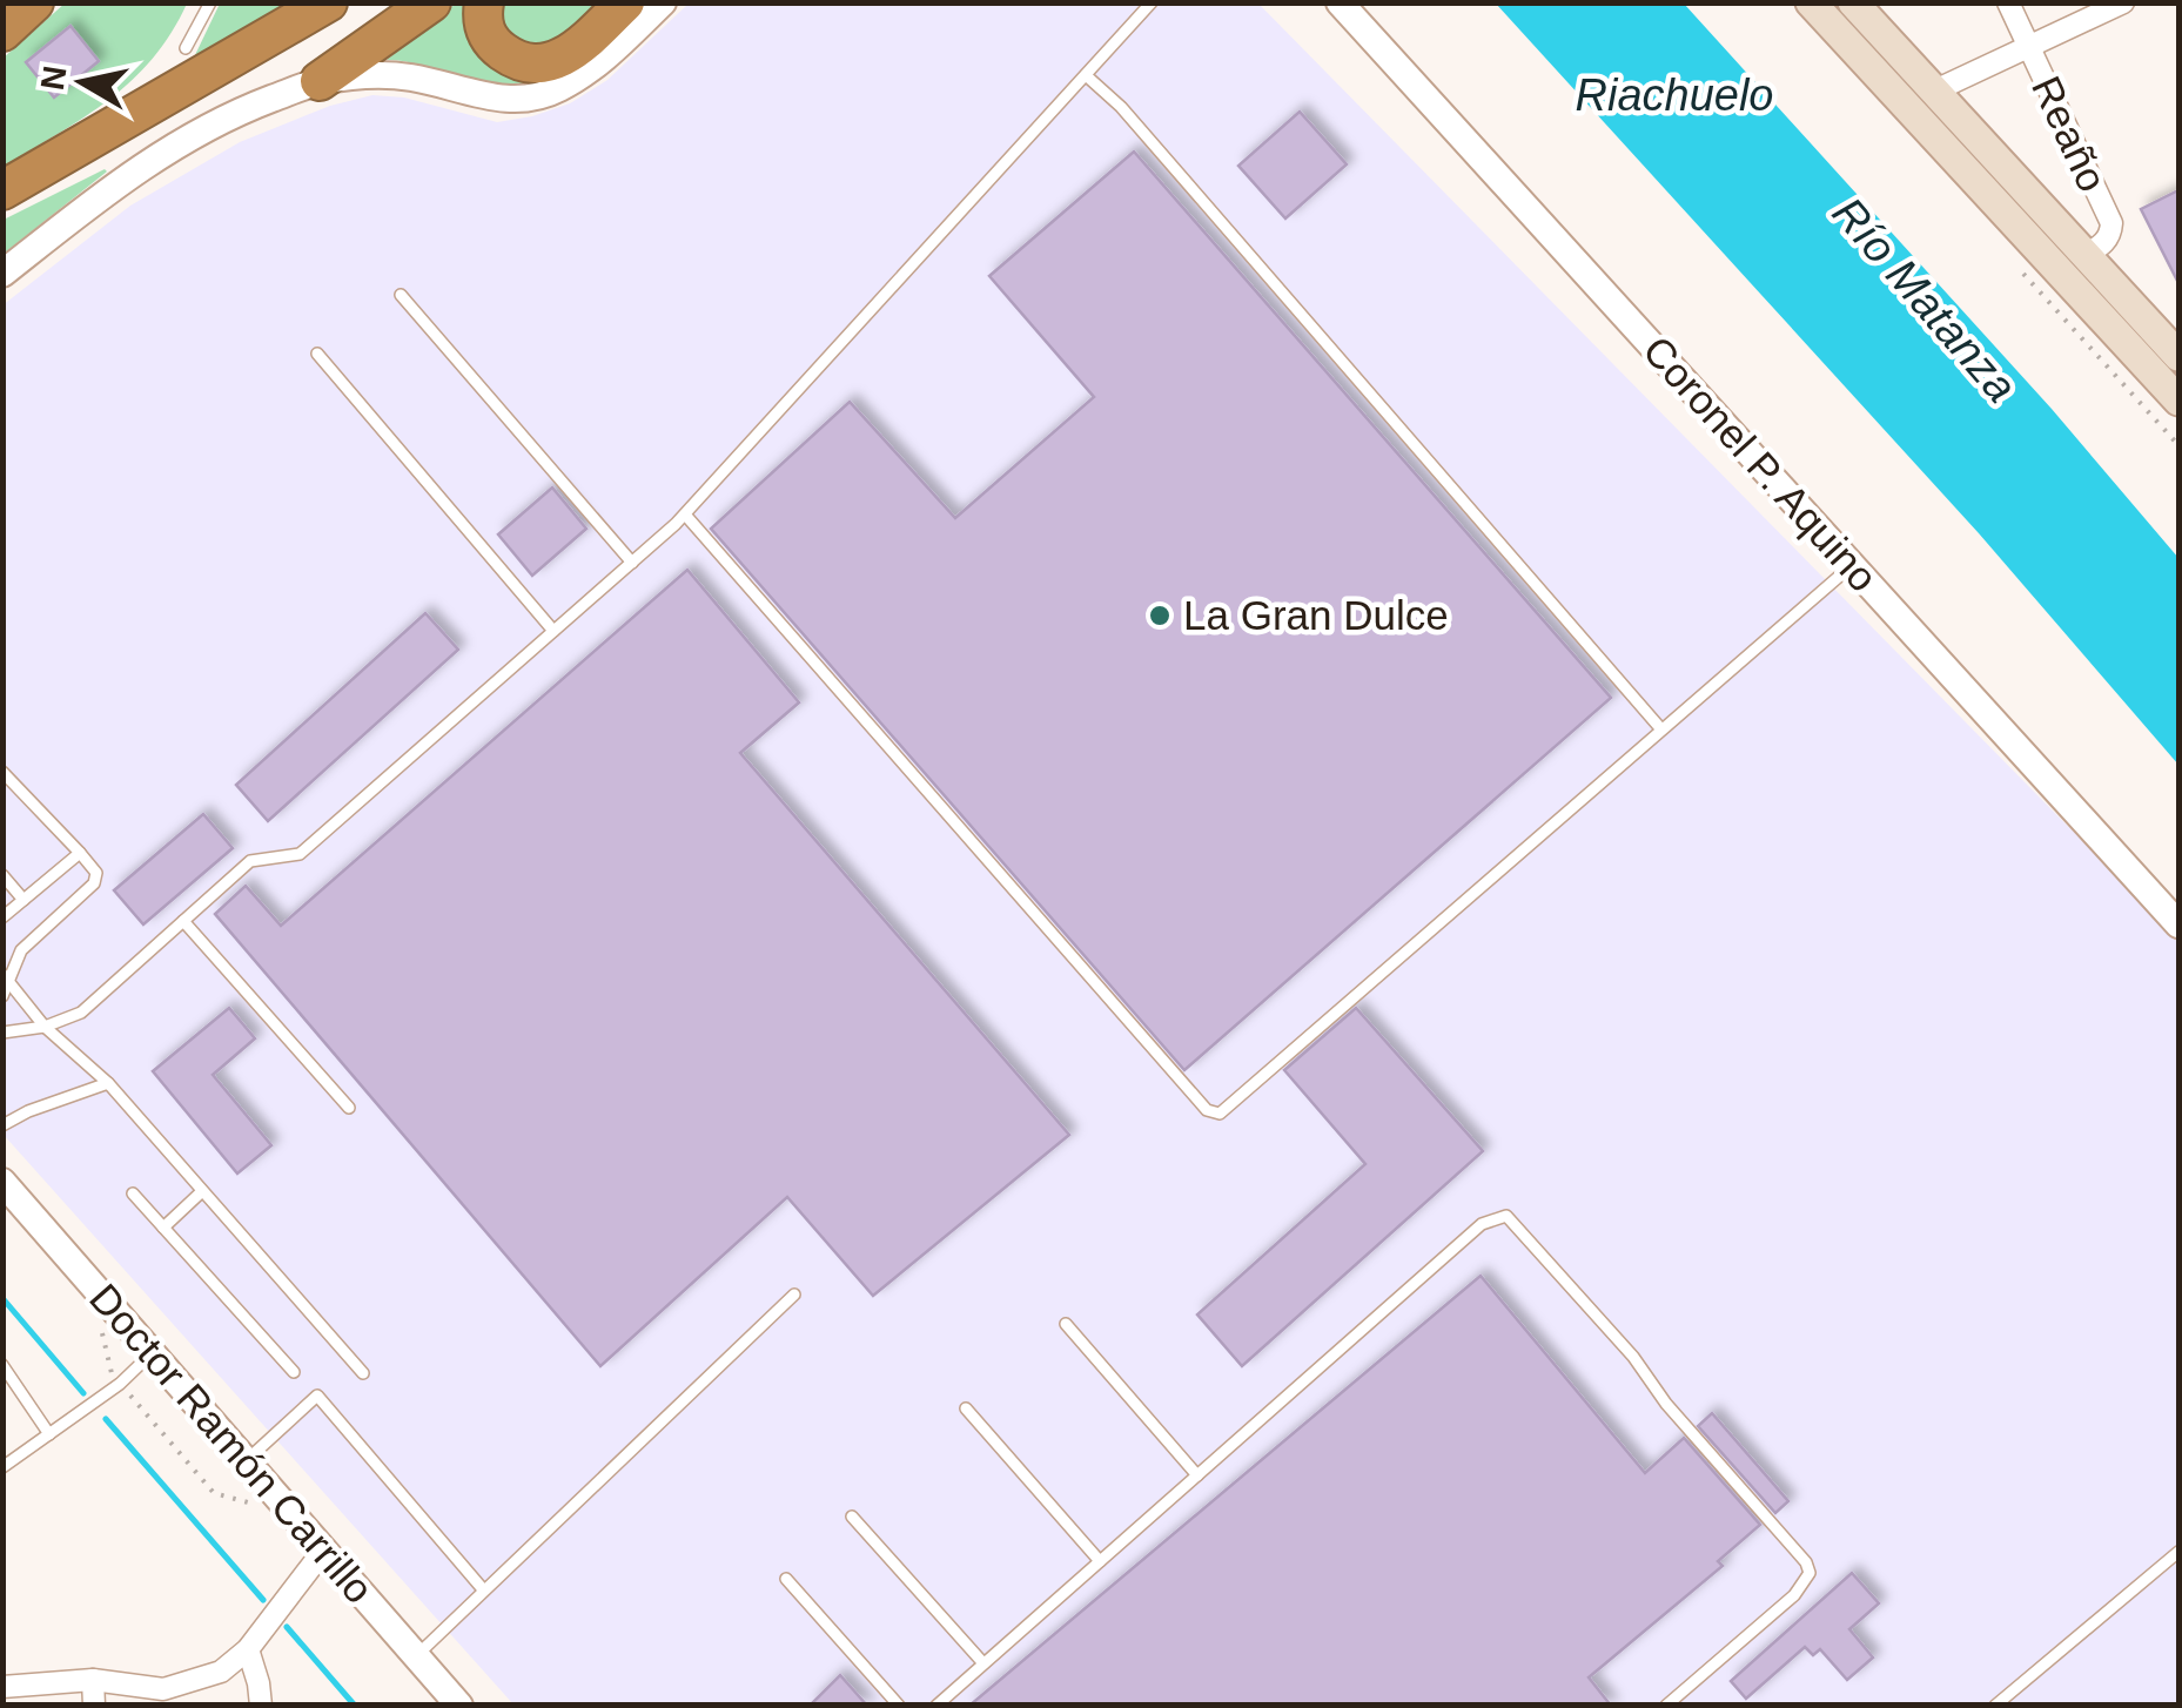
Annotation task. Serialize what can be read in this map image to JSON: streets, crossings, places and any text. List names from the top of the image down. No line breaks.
{"streets":{"street":["Reaño","Coronel P. Aquino","Doctor Ramón Carrillo"]},"water":["Riachuelo","Río Matanza"],"places":["La Gran Dulce"],"north":"left"}
